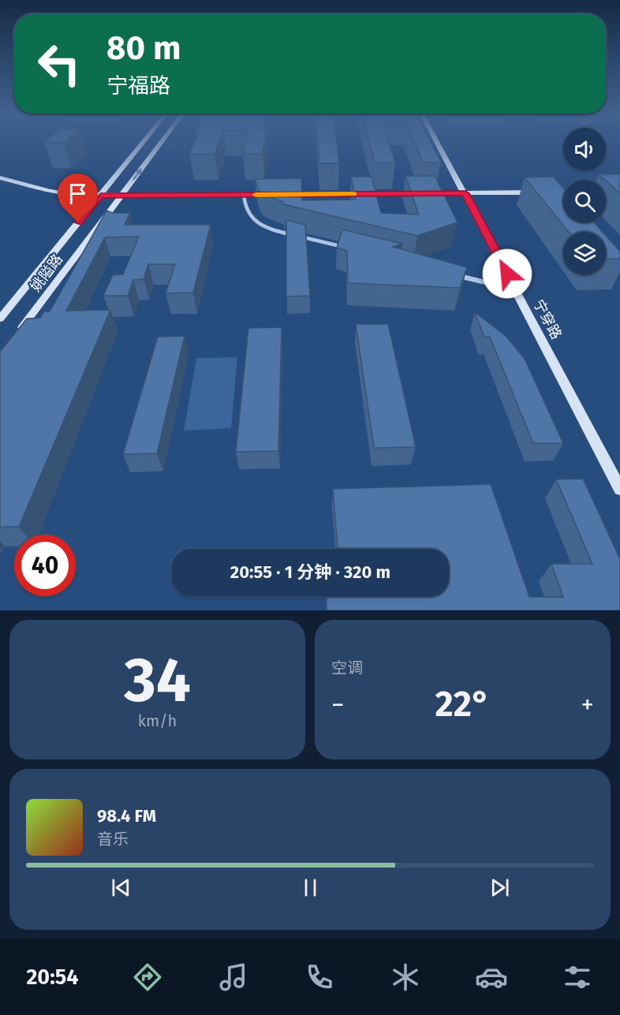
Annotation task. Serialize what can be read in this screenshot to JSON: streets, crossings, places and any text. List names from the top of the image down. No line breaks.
{"streets":{"street":["姚隘路","宁穿路"]},"page":{"turn":["80 m","宁福路"],"limit":"40","trip":"20:55 · 1 分钟 · 320 m","tile":[["34","km/h"],"空调"],"heat":["−","22°","+"],"song":["98.4 FM","音乐"],"tabs":"20:54"}}
